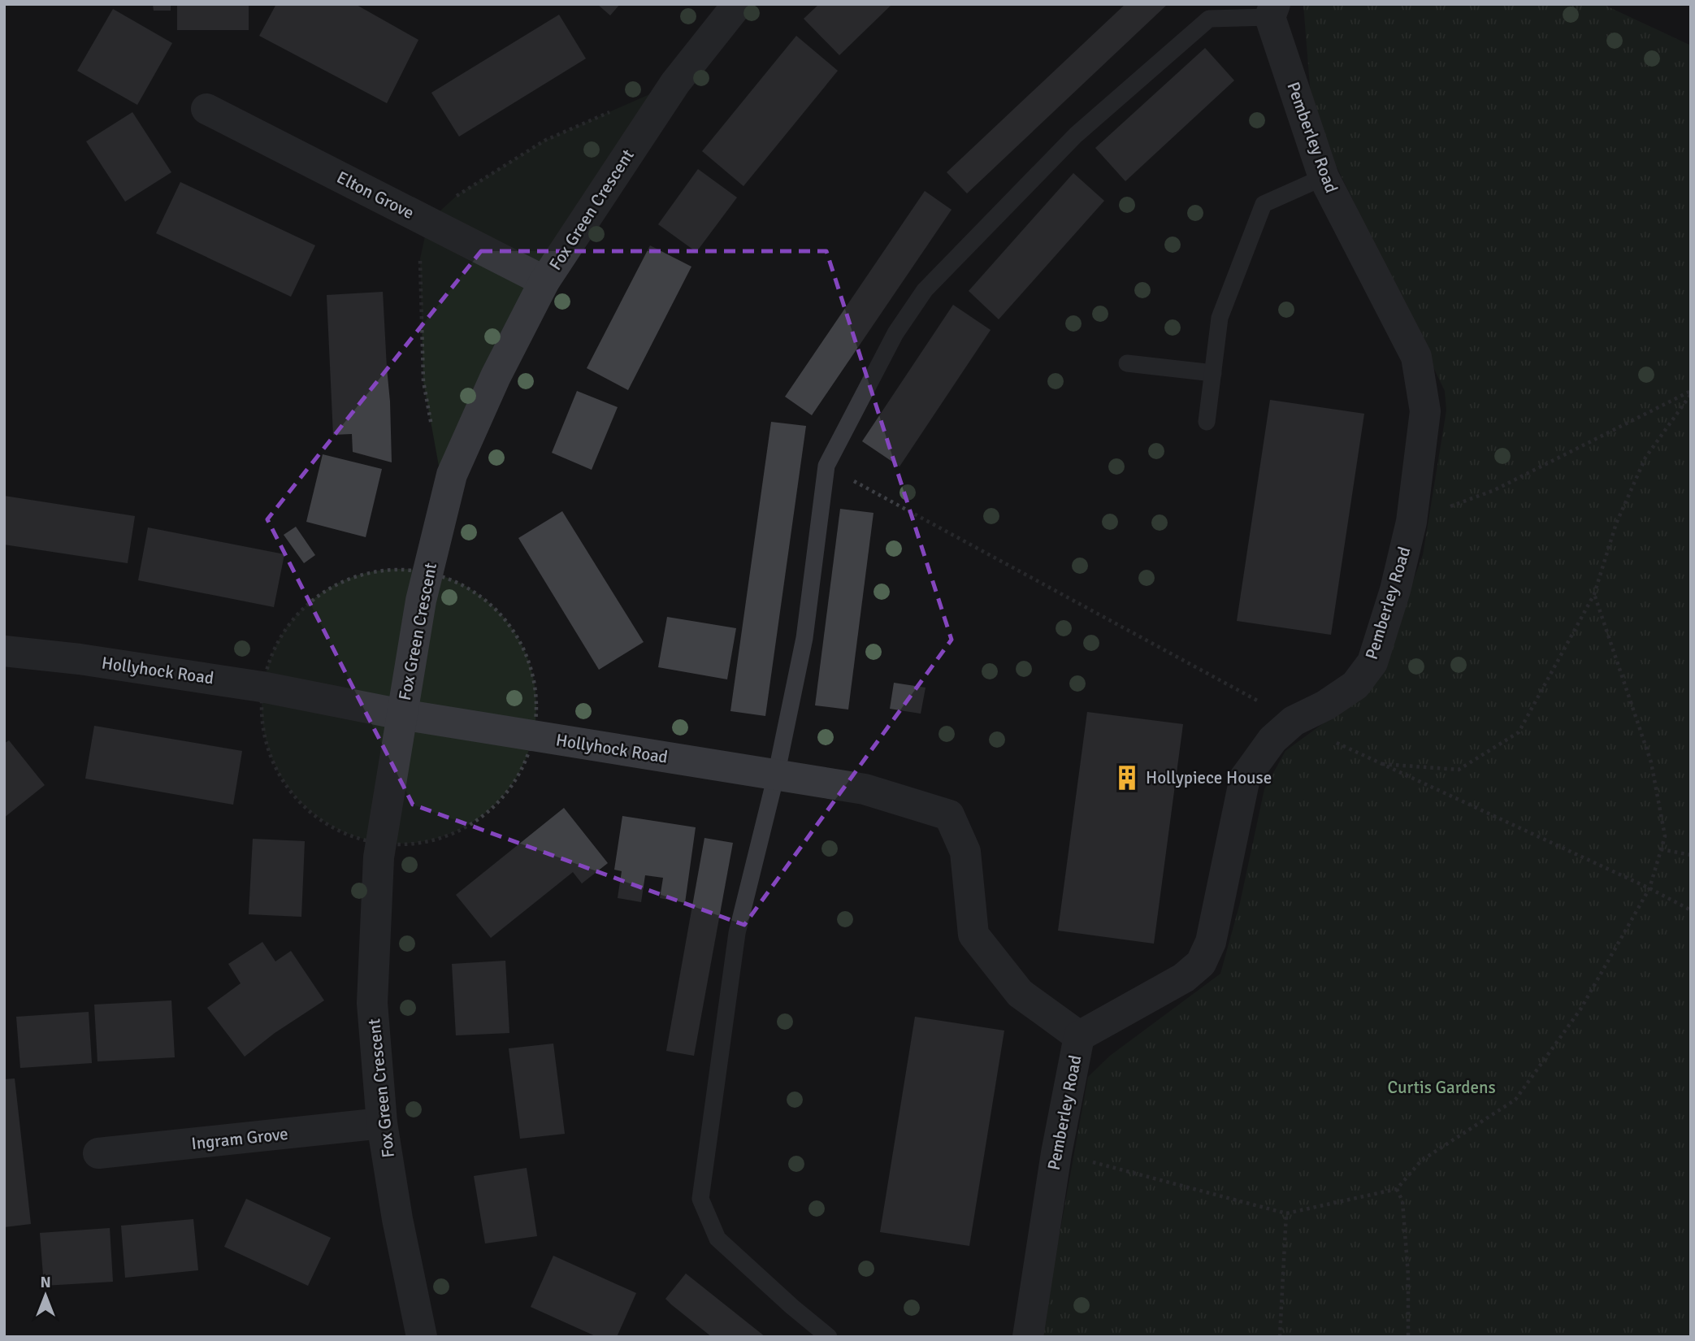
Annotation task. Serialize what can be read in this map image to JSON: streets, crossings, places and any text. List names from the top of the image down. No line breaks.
{"streets":{"street":["Pemberley Road","Elton Grove","Fox Green Crescent","Hollyhock Road","Ingram Grove"]},"crossings":[["Pemberley Road","Hollyhock Road"],["Elton Grove","Fox Green Crescent"],["Fox Green Crescent","Hollyhock Road"],["Fox Green Crescent","Ingram Grove"]],"parks":["Curtis Gardens"],"places":{"building":["Hollypiece House"]},"north":"top"}
